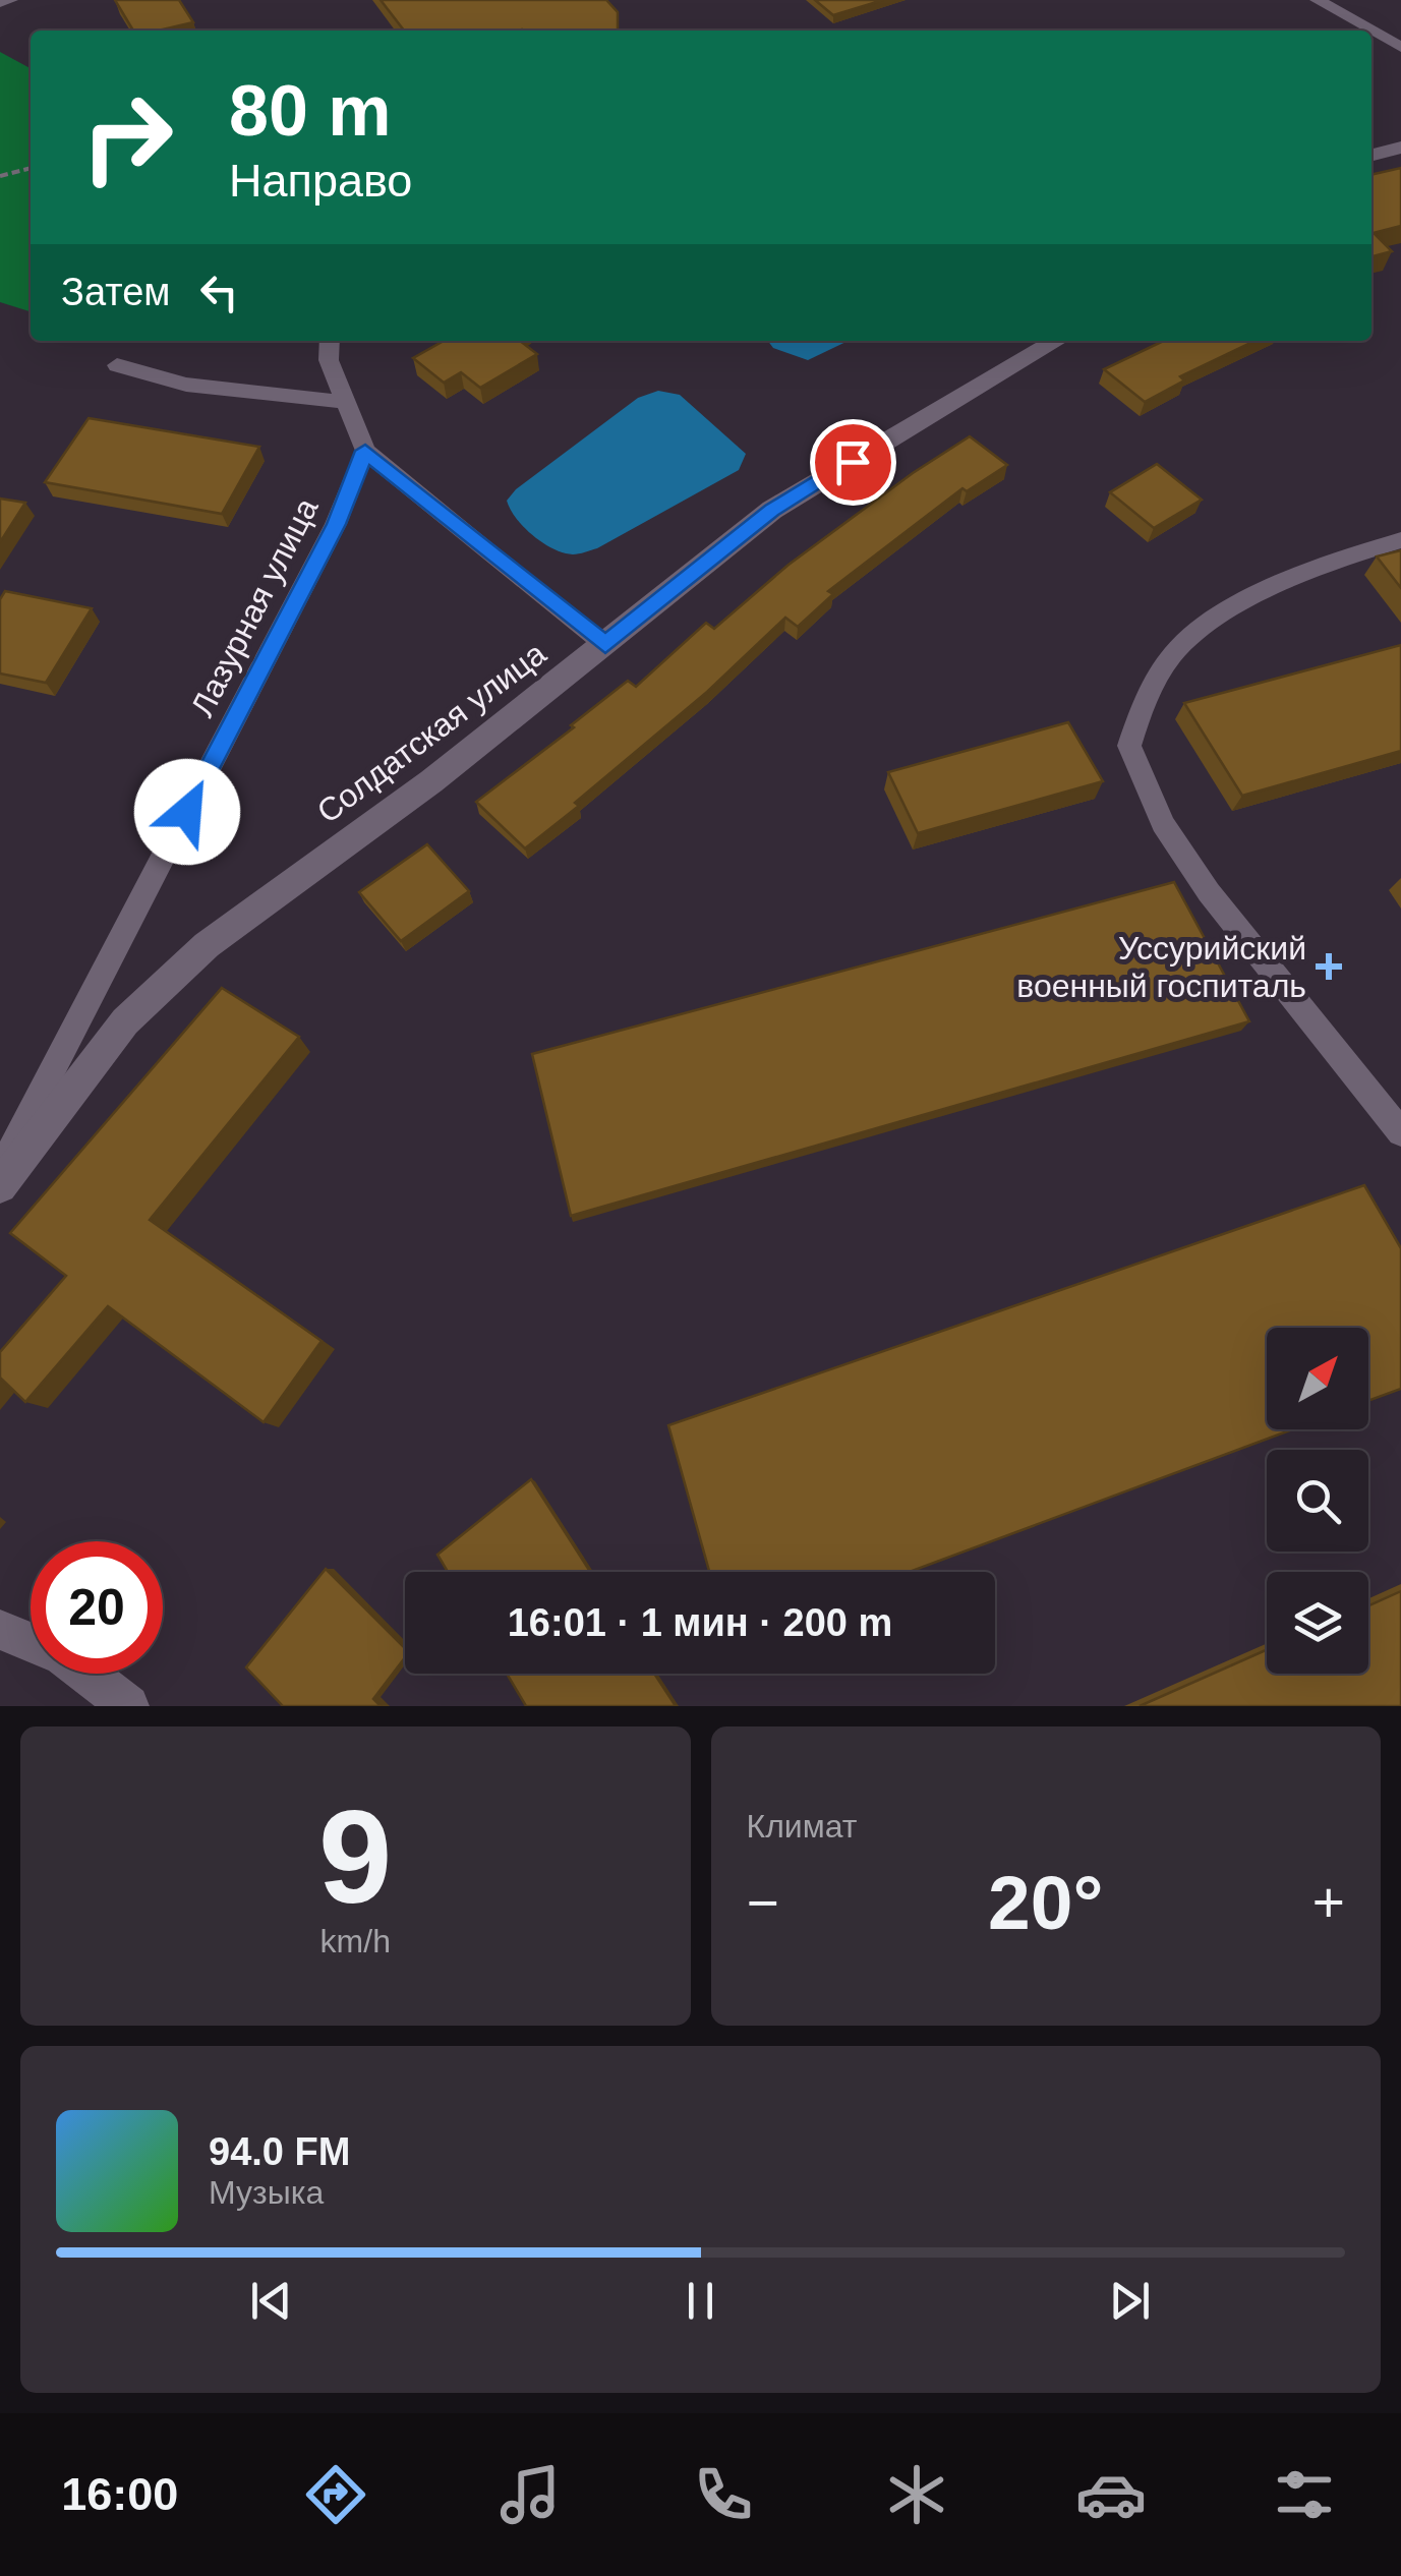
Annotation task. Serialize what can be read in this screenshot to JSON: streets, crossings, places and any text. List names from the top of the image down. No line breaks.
{"streets":{"street":["Солдатская улица"],"lane":["Лазурная улица"]},"places":{"health":["Уссурийский военный госпиталь"]},"north":"top right","page":{"turn":["80 m","Направо"],"then":"Затем","limit":"20","trip":"16:01 · 1 мин · 200 m","tile":[["9","km/h"],"Климат"],"heat":["−","20°","+"],"song":["94.0 FM","Музыка"],"tabs":"16:00"}}
